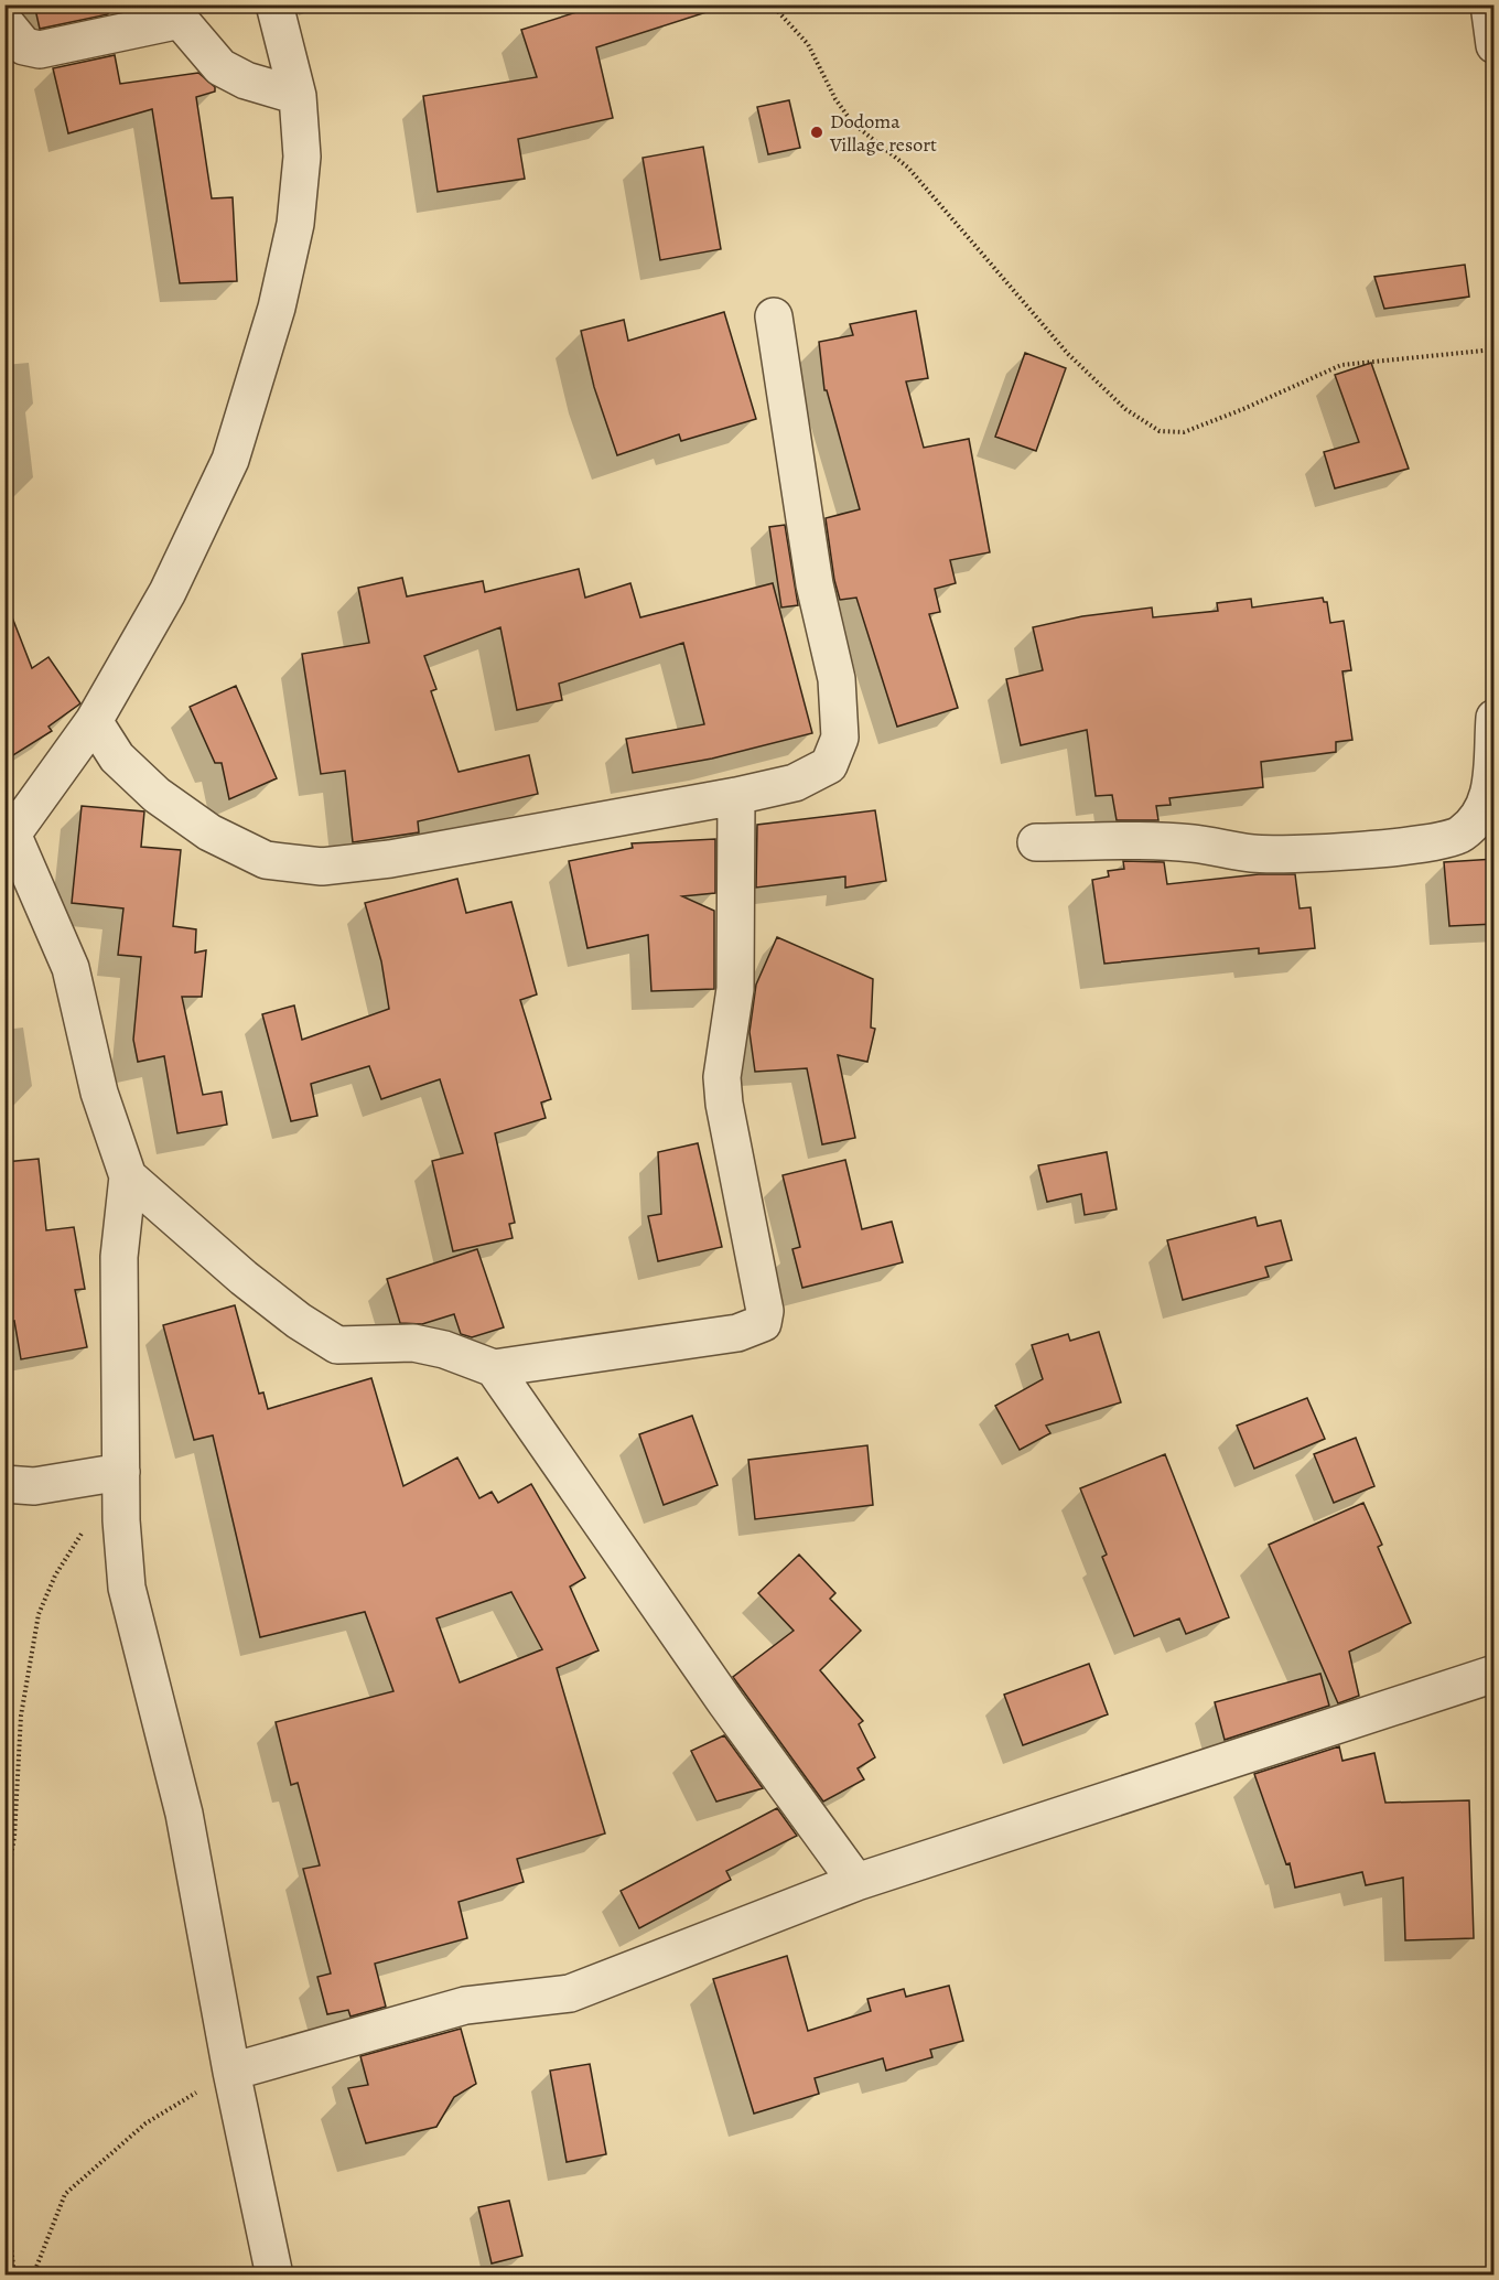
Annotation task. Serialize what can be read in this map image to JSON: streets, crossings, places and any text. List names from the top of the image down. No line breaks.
{"places":["Dodoma Village resort"]}
